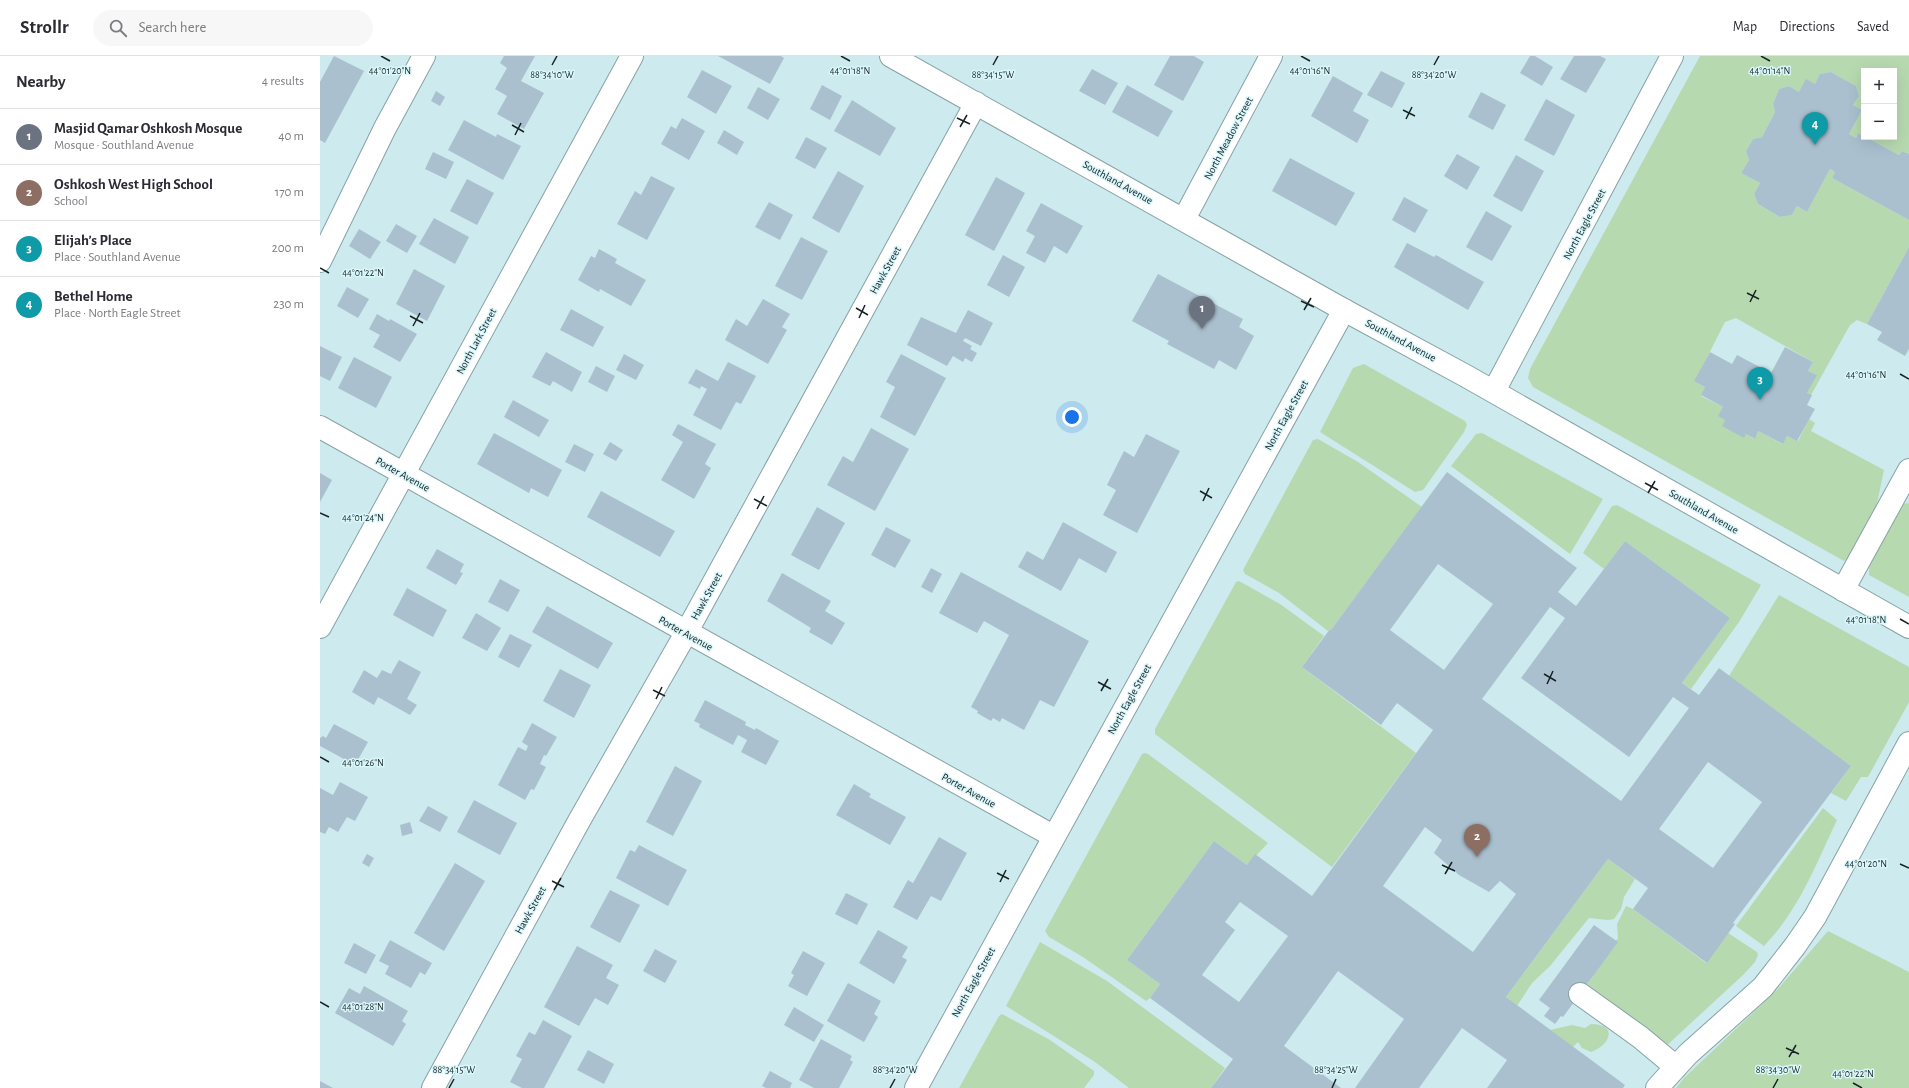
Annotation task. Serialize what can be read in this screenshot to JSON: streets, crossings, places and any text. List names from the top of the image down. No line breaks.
{"streets":{"street":["North Meadow Street","Southland Avenue","North Eagle Street","Hawk Street","North Lark Street","Porter Avenue"]},"crossings":[["North Meadow Street","Southland Avenue"],["Southland Avenue","North Eagle Street"],["Southland Avenue","Hawk Street"],["North Eagle Street","Porter Avenue"],["Hawk Street","Porter Avenue"],["North Lark Street","Porter Avenue"]],"page":{"header":"Strollr","search":"Search here","nav":["Map","Directions","Saved"],"heading":["Nearby","4 results"],"map_buttons":["+","−"],"list":[{"mark":"1","name":"Masjid Qamar Oshkosh Mosque","note":"Mosque · Southland Avenue","value":"40 m"},{"mark":"2","name":"Oshkosh West High School","note":"School","value":"170 m"},{"mark":"3","name":"Elijah’s Place","note":"Place · Southland Avenue","value":"200 m"},{"mark":"4","name":"Bethel Home","note":"Place · North Eagle Street","value":"230 m"}],"pins":["4","1","3","2"]},"coordinates":["44°01'20\"N","44°01'16\"N","44°01'18\"N","44°01'14\"N","88°34'10\"W","88°34'15\"W","88°34'20\"W","44°01'22\"N","44°01'24\"N","44°01'26\"N","44°01'28\"N","88°34'25\"W","88°34'30\"W"]}
